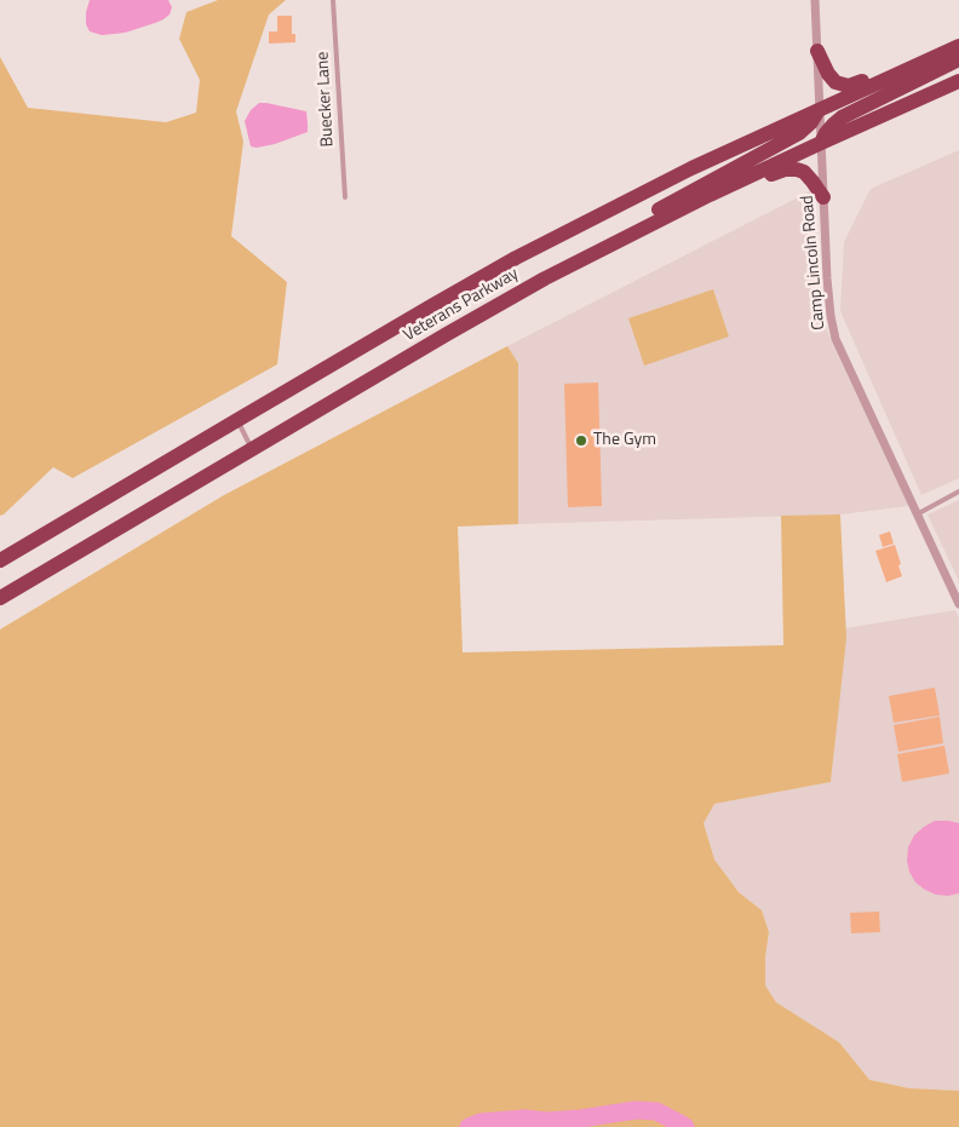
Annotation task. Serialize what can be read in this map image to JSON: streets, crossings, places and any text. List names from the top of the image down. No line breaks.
{"streets":{"highway":["Veterans Parkway"],"street":["Camp Lincoln Road"],"lane":["Buecker Lane"]},"crossings":[["Camp Lincoln Road","Veterans Parkway"]],"places":["The Gym"]}
